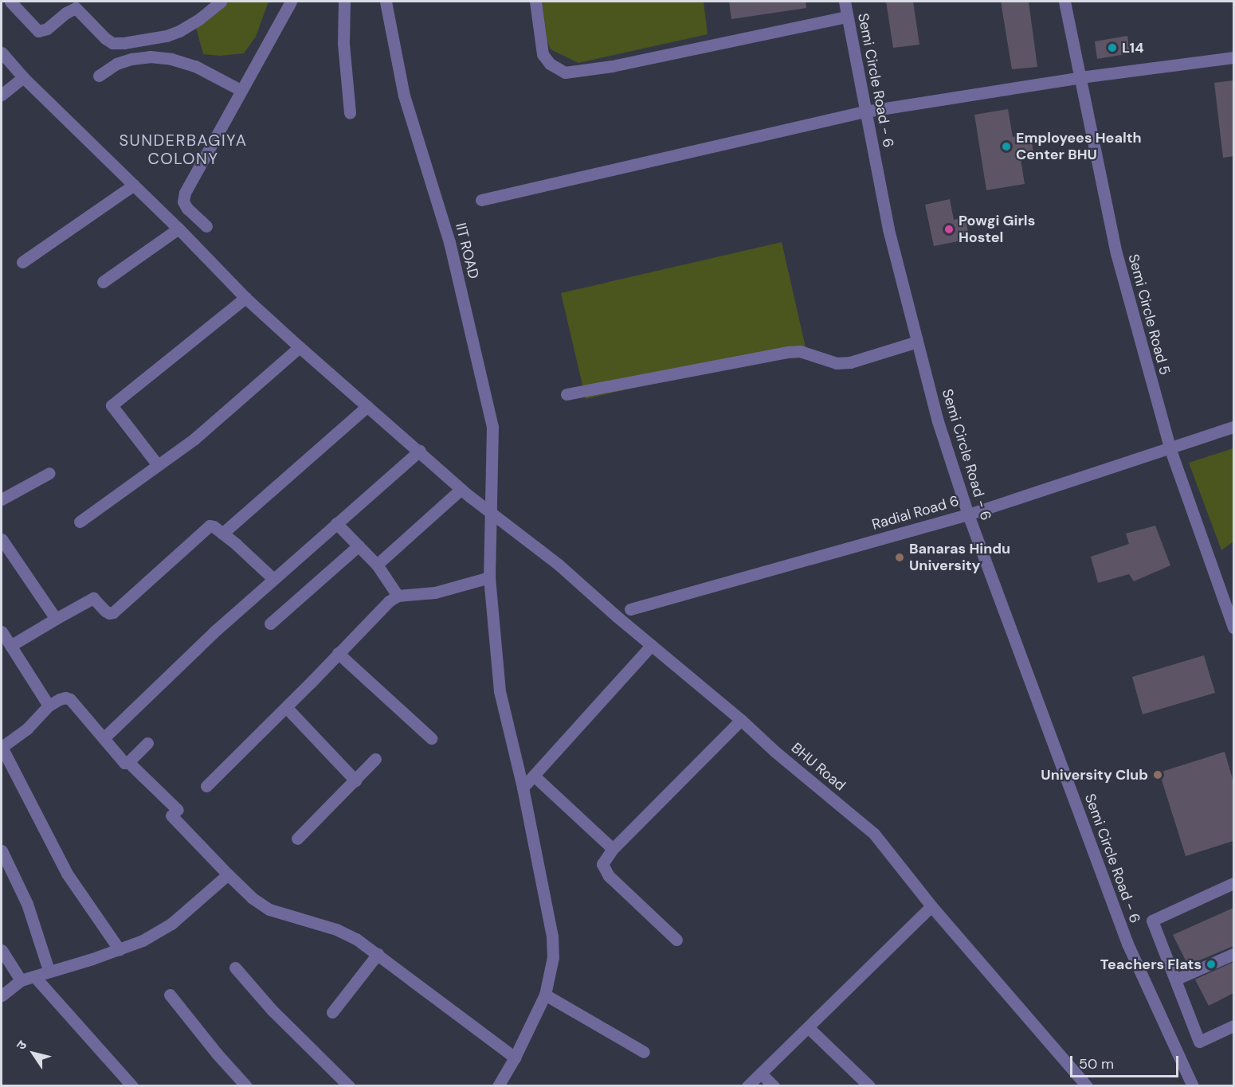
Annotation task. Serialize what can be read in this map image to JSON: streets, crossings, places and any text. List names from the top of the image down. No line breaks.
{"streets":{"street":["Semi Circle Road - 6","IIT ROAD","Semi Circle Road 5","Radial Road 6","BHU Road"]},"crossings":[["Semi Circle Road - 6","Radial Road 6"],["IIT ROAD","BHU Road"],["Semi Circle Road 5","Radial Road 6"]],"districts":["SUNDERBAGIYA COLONY"],"places":["L14","Employees Health Center BHU","Powgi Girls Hostel","Banaras Hindu University","University Club","Teachers Flats"],"scale_bar":"50 m","north":"top left"}
